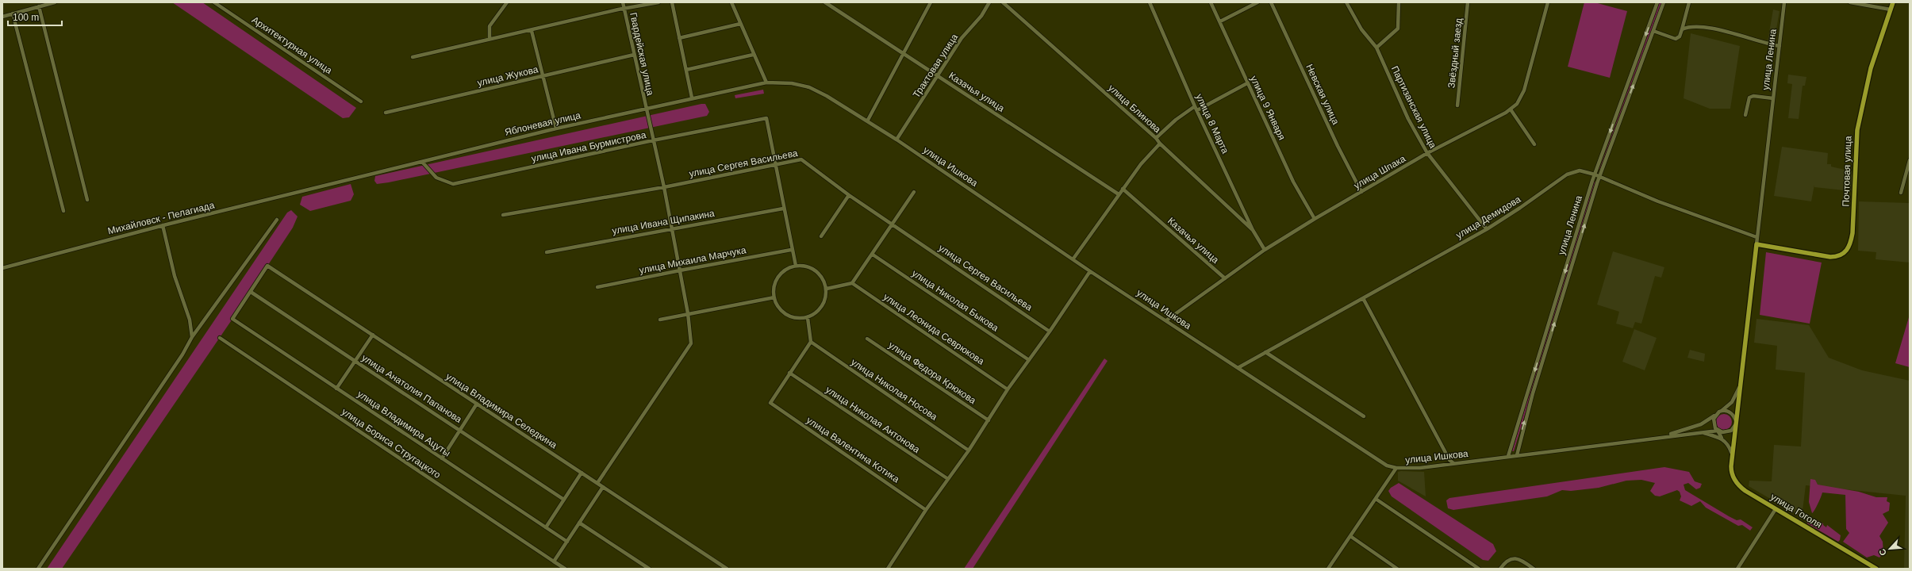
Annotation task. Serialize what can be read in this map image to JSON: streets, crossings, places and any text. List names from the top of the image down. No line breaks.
{"streets":{"main road":["улица Ленина","Почтовая улица","улица Гоголя"],"street":["Архитектурная улица","Звёздный заезд","Гвардейская улица","Трактовая улица","улица Жукова","Казачья улица","Невская улица","Партизанская улица","улица 9 Января","улица Блинова","Яблоневая улица","улица 8 Марта","улица Ивана Бурмистрова","улица Сергея Васильева","улица Ишкова","улица Шпака","улица Демидова","Михайловск - Пелагиада","улица Ивана Щипакина","улица Михаила Марчука","улица Николая Быкова","улица Леонида Севрюкова","улица Федора Крюкова","улица Анатолия Папанова","улица Николая Носова","улица Владимира Селедкина","улица Николая Антонова","улица Владимира Ацуты","улица Бориса Стругацкого","улица Валентина Котика"]},"crossings":[["Гвардейская улица","улица Жукова"],["Гвардейская улица","Яблоневая улица"],["Гвардейская улица","улица Ивана Бурмистрова"],["Гвардейская улица","улица Сергея Васильева"],["Гвардейская улица","улица Ивана Щипакина"],["Гвардейская улица","улица Михаила Марчука"],["Гвардейская улица","улица Владимира Селедкина"],["улица Ленина","улица Ишкова"],["улица Ленина","Почтовая улица"],["улица Ленина","улица Демидова"],["улица Ленина","улица Гоголя"],["Трактовая улица","Казачья улица"],["Трактовая улица","улица Ишкова"],["Казачья улица","улица Шпака"],["Невская улица","улица Шпака"],["Партизанская улица","улица Шпака"],["Партизанская улица","улица Демидова"],["улица 9 Января","улица Шпака"],["улица Блинова","улица 8 Марта"],["Яблоневая улица","улица Ивана Бурмистрова"],["Яблоневая улица","улица Ишкова"],["Яблоневая улица","Михайловск - Пелагиада"],["улица 8 Марта","улица Шпака"],["улица Ивана Бурмистрова","улица Сергея Васильева"],["улица Ишкова","улица Шпака"],["улица Ишкова","улица Демидова"],["улица Ишкова","улица Гоголя"],["улица Анатолия Папанова","улица Владимира Селедкина"],["улица Анатолия Папанова","улица Владимира Ацуты"],["улица Владимира Селедкина","улица Владимира Ацуты"],["улица Николая Антонова","улица Валентина Котика"]],"scale_bar":"100 m","north":"bottom left"}
